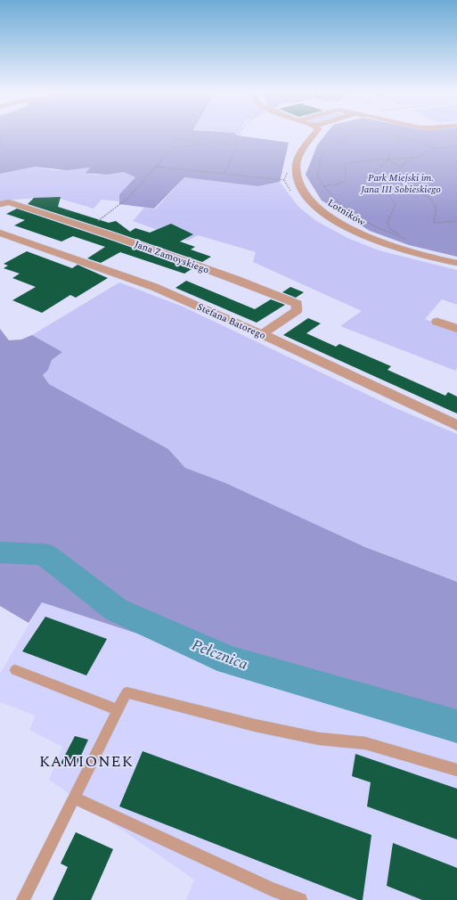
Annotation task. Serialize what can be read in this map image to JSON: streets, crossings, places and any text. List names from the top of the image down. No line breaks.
{"streets":{"street":["Lotników","Jana Zamoyskiego","Stefana Batorego"]},"crossings":[["Jana Zamoyskiego","Stefana Batorego"]],"districts":["KAMIONEK"],"water":["Pełcznica"],"parks":["Park Miejski im. Jana III Sobieskiego"]}
